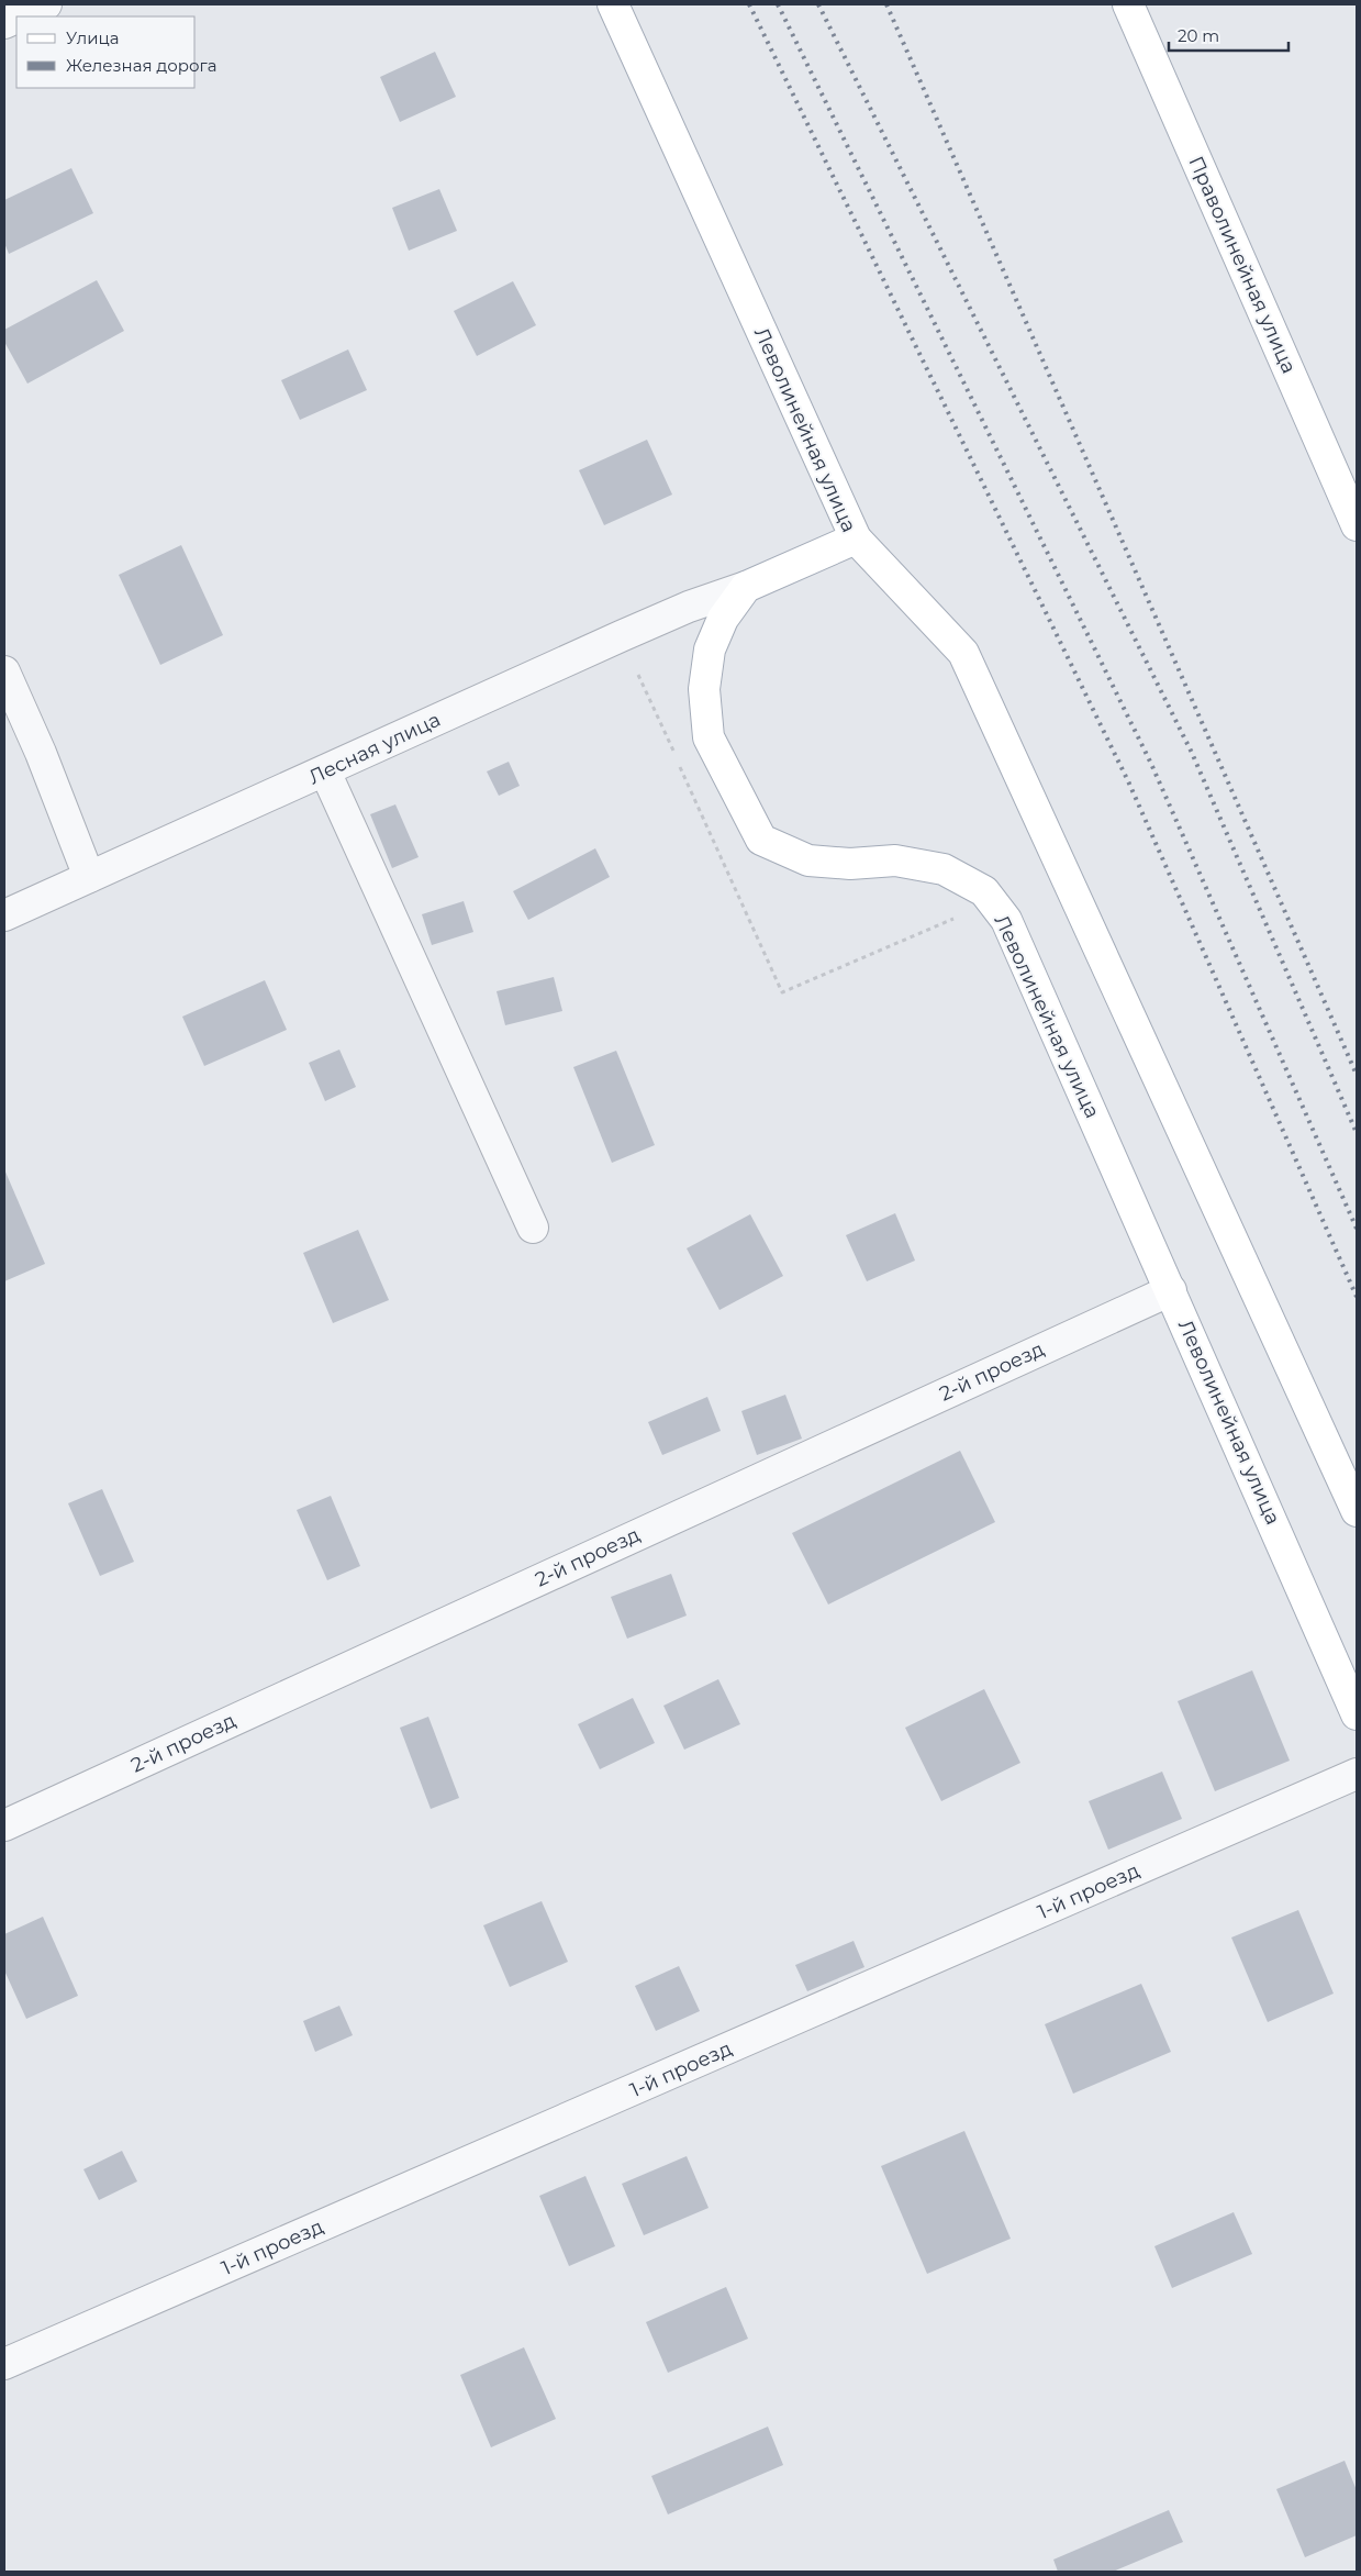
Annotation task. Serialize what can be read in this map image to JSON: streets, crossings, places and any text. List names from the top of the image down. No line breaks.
{"streets":{"main road":["Праволинейная улица","Леволинейная улица"],"street":["Лесная улица","2-й проезд","1-й проезд"]},"crossings":[["Леволинейная улица","Лесная улица"],["Леволинейная улица","2-й проезд"]],"legend":["Улица","Железная дорога"],"scale_bar":"20 m"}
